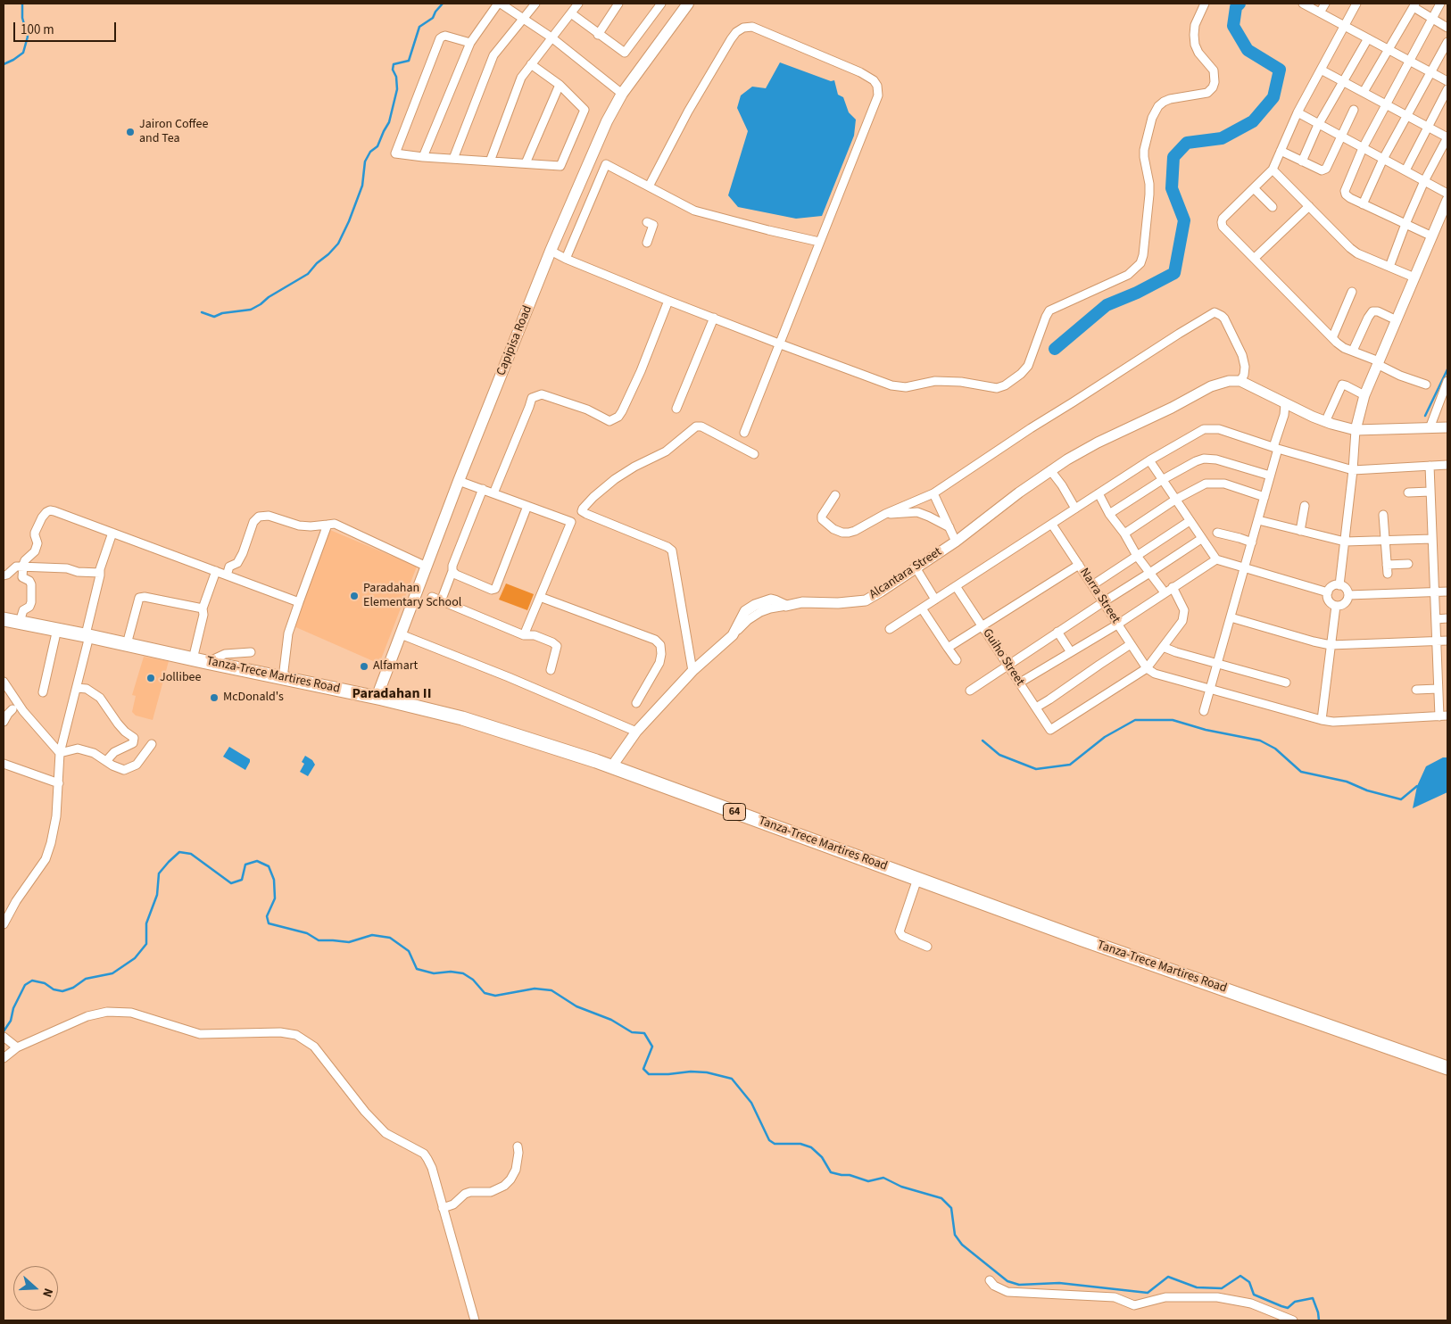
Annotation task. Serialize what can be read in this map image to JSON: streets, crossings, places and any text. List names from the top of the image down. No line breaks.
{"streets":{"main road":["Capipisa Road","Tanza-Trece Martires Road","64"],"street":["Alcantara Street","Narra Street","Guiho Street"]},"crossings":[["Capipisa Road","Tanza-Trece Martires Road"],["Alcantara Street","Tanza-Trece Martires Road"],["Narra Street","Guiho Street"]],"districts":["Paradahan II"],"places":["Jairon Coffee and Tea","Paradahan Elementary School","Alfamart","Jollibee","McDonald's"],"scale_bar":"100 m","north":"right"}
